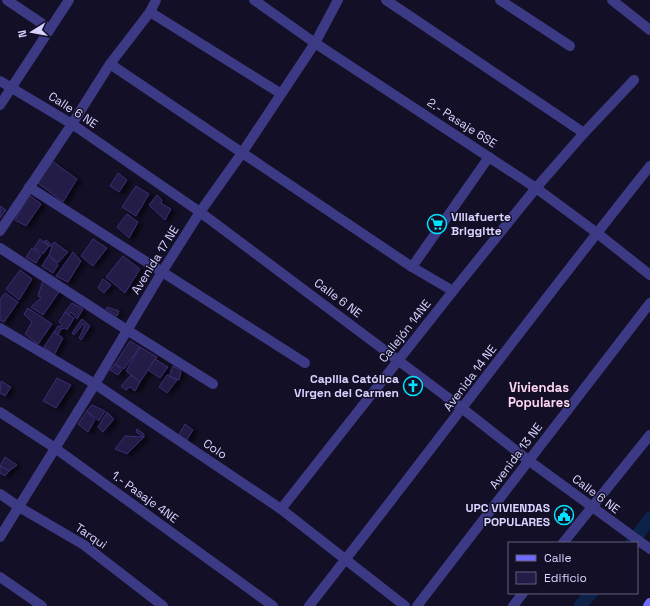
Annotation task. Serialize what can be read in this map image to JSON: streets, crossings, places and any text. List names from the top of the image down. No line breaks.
{"streets":{"street":["Calle 6 NE","2.- Pasaje 6SE","Avenida 17 NE","Callejón 14NE","Avenida 14 NE","Colo","Avenida 13 NE","1.- Pasaje 4NE","Tarqui"]},"crossings":[["Calle 6 NE","Avenida 17 NE"],["Calle 6 NE","Callejón 14NE"],["Calle 6 NE","Avenida 14 NE"],["Calle 6 NE","Avenida 13 NE"],["2.- Pasaje 6SE","Avenida 17 NE"],["2.- Pasaje 6SE","Callejón 14NE"],["2.- Pasaje 6SE","Avenida 14 NE"],["Avenida 17 NE","Colo"],["Avenida 17 NE","1.- Pasaje 4NE"],["Avenida 17 NE","Tarqui"],["Callejón 14NE","Colo"],["Avenida 14 NE","Colo"]],"districts":["Viviendas Populares"],"places":{"supermarket":["Villafuerte Briggitte"],"church":["Capilla Católica Virgen del Carmen"],"public building":["UPC VIVIENDAS POPULARES"]},"legend":["Calle","Edificio"],"north":"left"}
